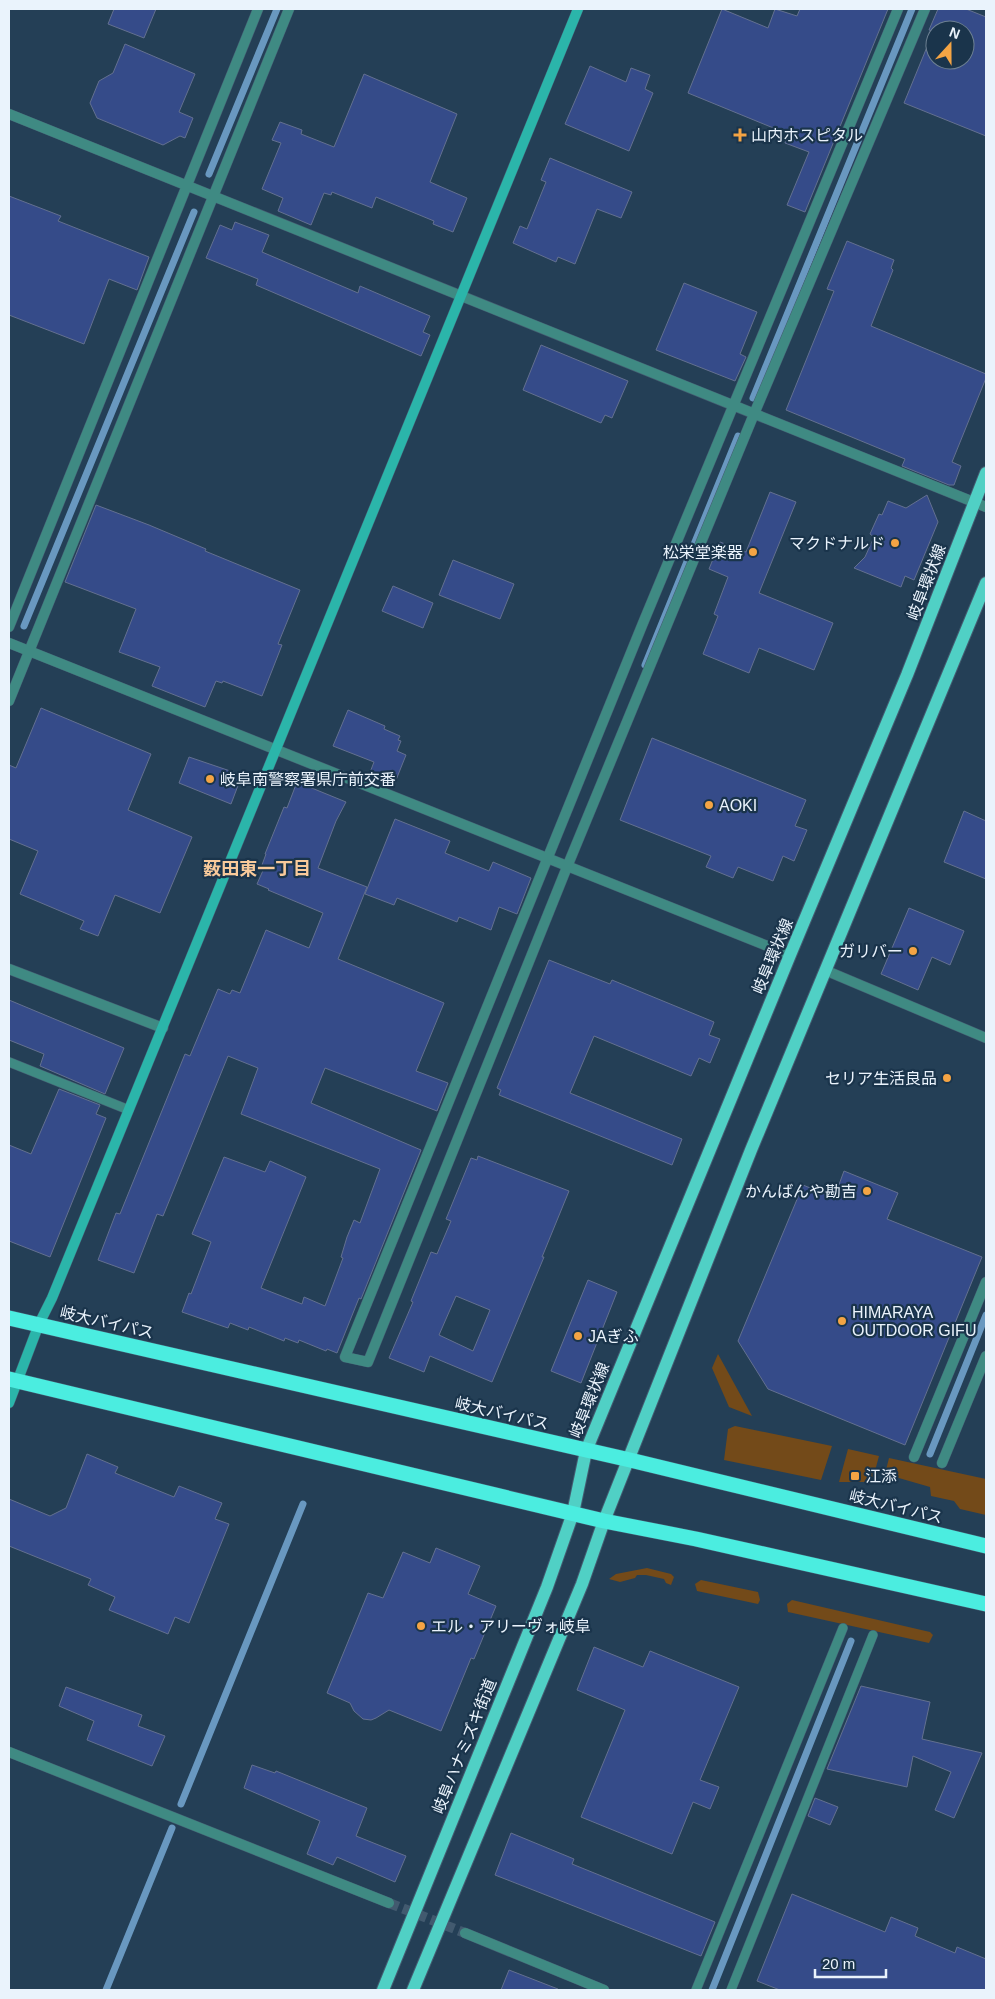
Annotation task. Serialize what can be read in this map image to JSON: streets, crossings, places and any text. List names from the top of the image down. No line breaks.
{"streets":{"highway":["岐大バイパス"],"main road":["岐阜環状線","岐阜ハナミズキ街道"]},"crossings":[["岐阜環状線","岐大バイパス"],["岐阜環状線","岐阜ハナミズキ街道"]],"districts":["薮田東一丁目"],"places":{"health":["山内ホスピタル"],"other":["マクドナルド","松栄堂楽器","岐阜南警察署県庁前交番","AOKI","ガリバー","セリア生活良品","かんばんや勘吉","HIMARAYA OUTDOOR GIFU","JAぎふ","エル・アリーヴォ岐阜"],"transit":["江添"]},"scale_bar":"20 m","north":"top"}
